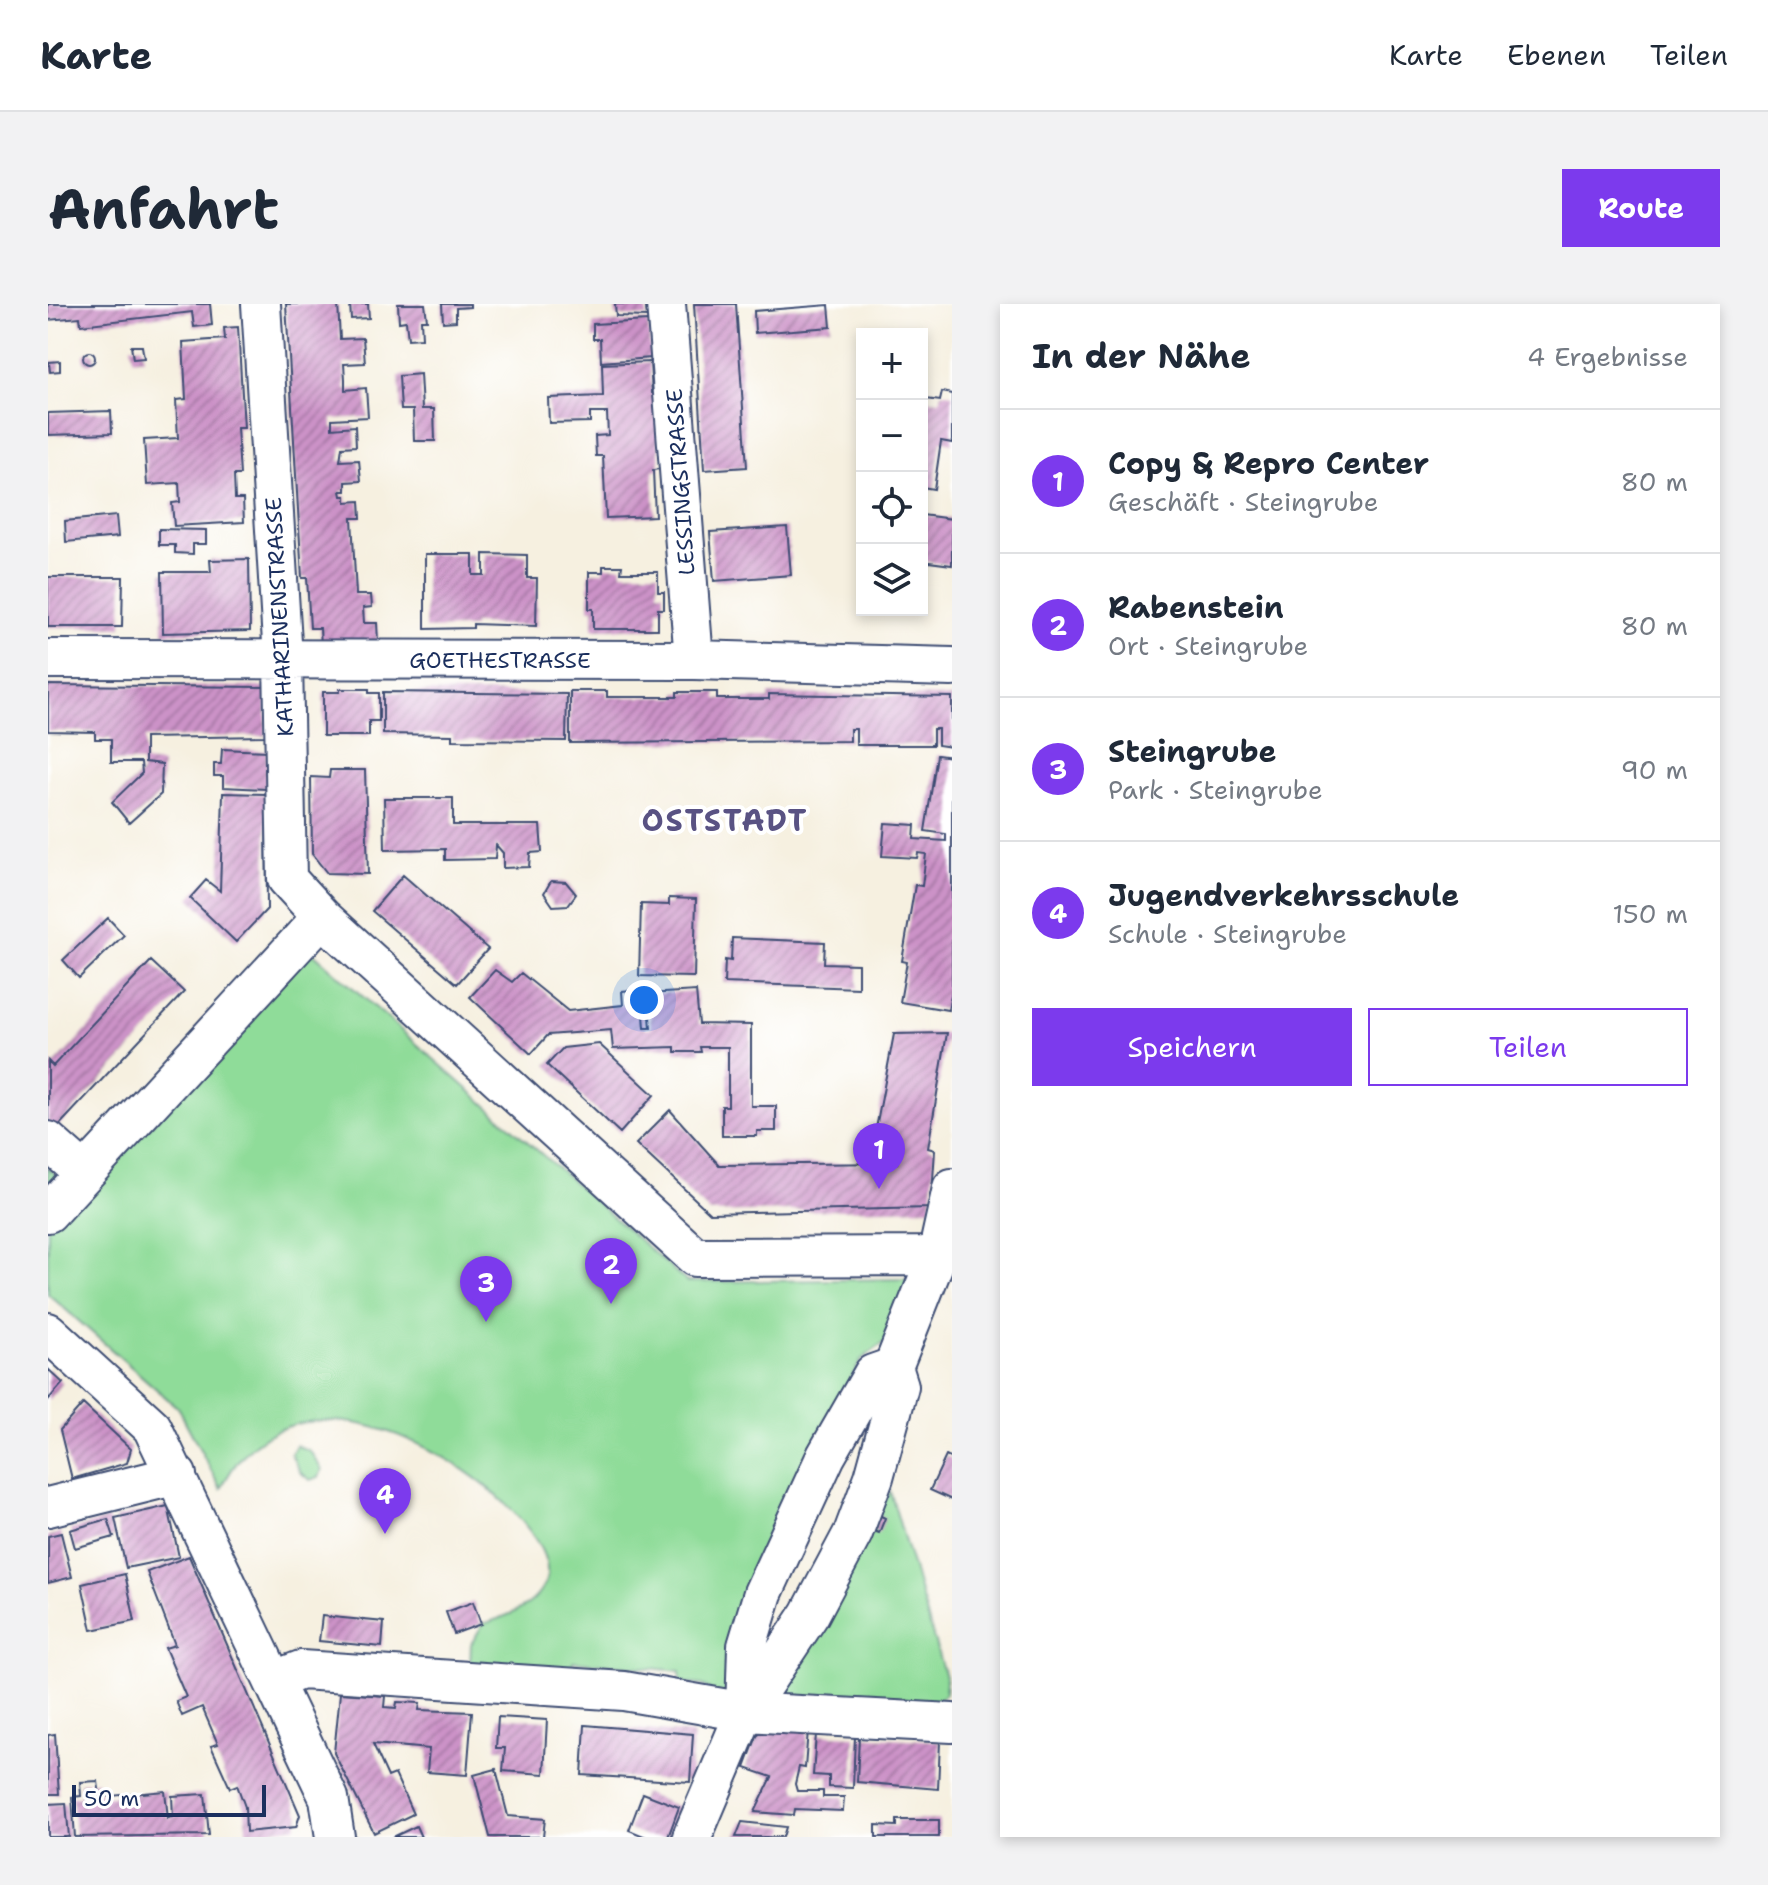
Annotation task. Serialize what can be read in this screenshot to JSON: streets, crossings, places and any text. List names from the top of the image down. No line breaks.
{"streets":{"street":["LESSINGSTRASSE","KATHARINENSTRASSE","GOETHESTRASSE"]},"crossings":[["LESSINGSTRASSE","GOETHESTRASSE"],["KATHARINENSTRASSE","GOETHESTRASSE"]],"districts":["OSTSTADT"],"scale_bar":"50 m","page":{"header":"Karte","nav":["Karte","Ebenen","Teilen"],"buttons":["Route",["Speichern","Teilen"]],"title":"Anfahrt","heading":["In der Nähe","4 Ergebnisse"],"map_buttons":["+","−"],"list":[{"mark":"1","name":"Copy & Repro Center","note":"Geschäft · Steingrube","value":"80 m"},{"mark":"2","name":"Rabenstein","note":"Ort · Steingrube","value":"80 m"},{"mark":"3","name":"Steingrube","note":"Park · Steingrube","value":"90 m"},{"mark":"4","name":"Jugendverkehrsschule","note":"Schule · Steingrube","value":"150 m"}],"pins":["1","2","3","4"],"scale":"50 m"}}
